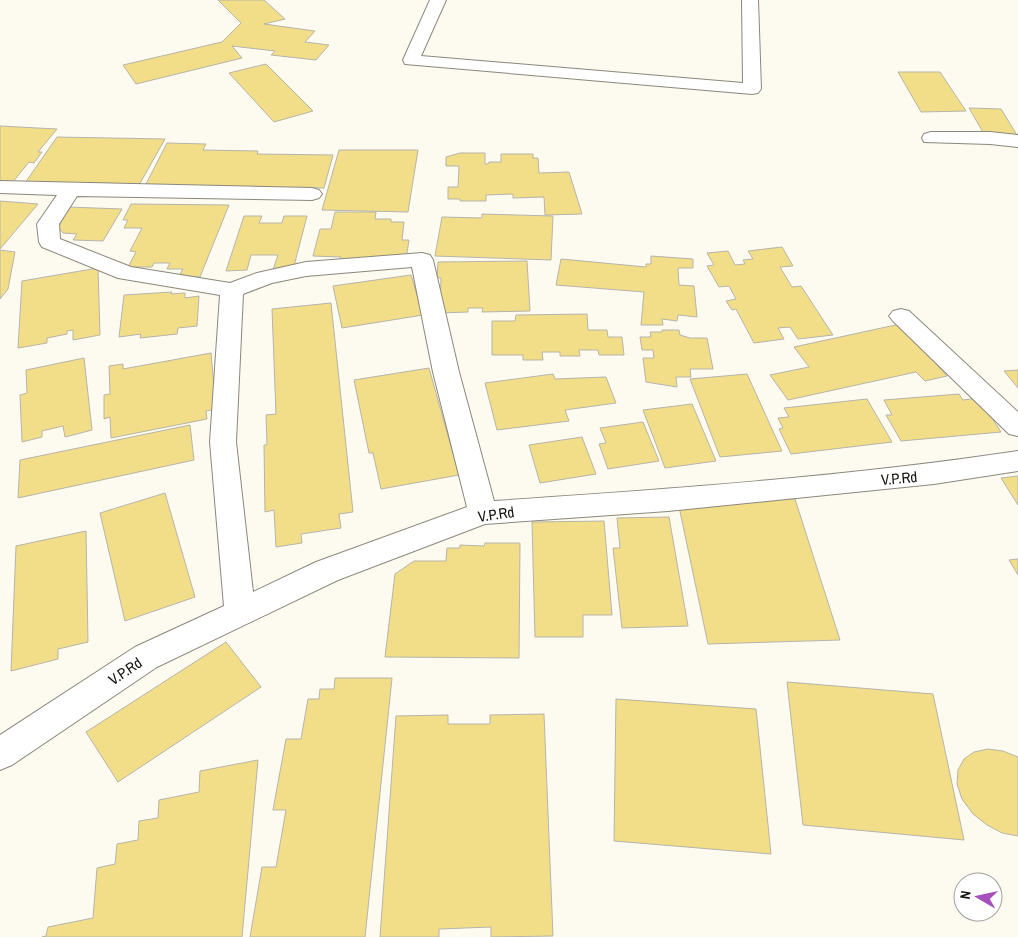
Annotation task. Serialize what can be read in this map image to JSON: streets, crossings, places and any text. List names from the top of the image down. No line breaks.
{"streets":{"street":["V.P.Rd"]},"north":"left"}
